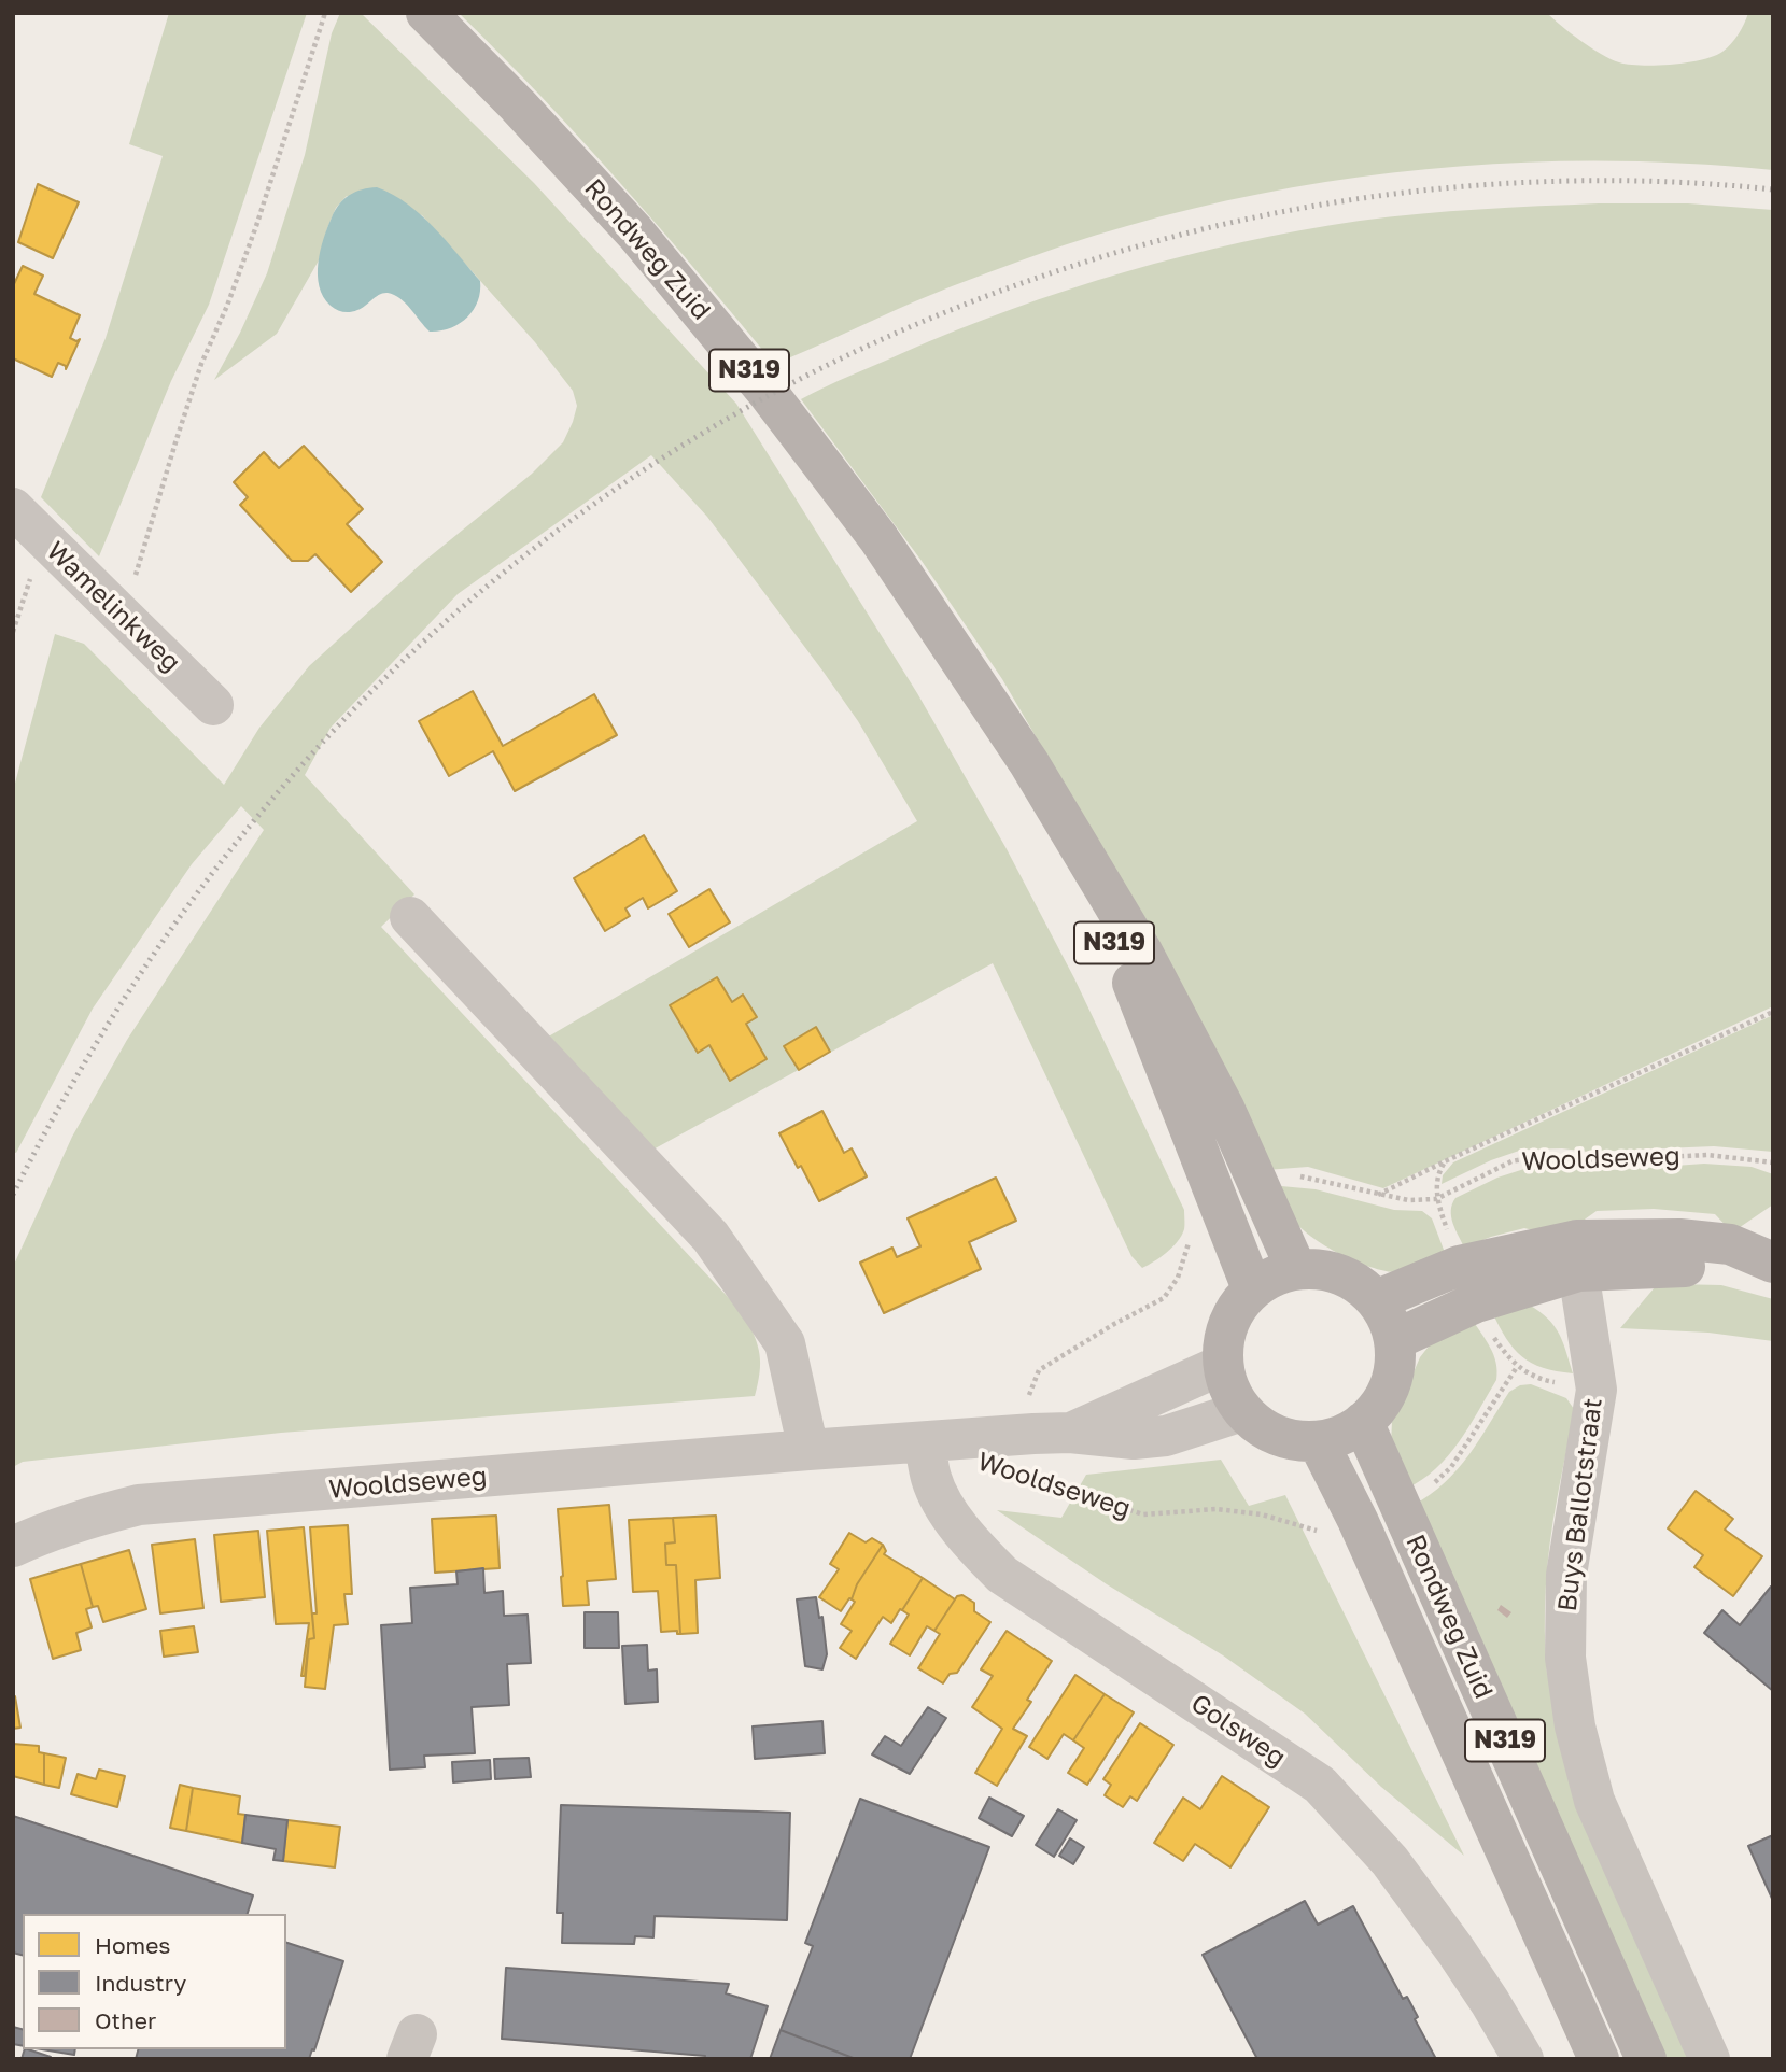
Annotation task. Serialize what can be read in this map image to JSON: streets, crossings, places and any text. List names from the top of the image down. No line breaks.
{"streets":{"main road":["Rondweg Zuid","N319"],"street":["Wamelinkweg","Wooldseweg","Buys Ballotstraat","Golsweg"]},"crossings":[["Rondweg Zuid","Wooldseweg"],["Wooldseweg","Golsweg"]],"legend":["Homes","Industry","Other"]}
